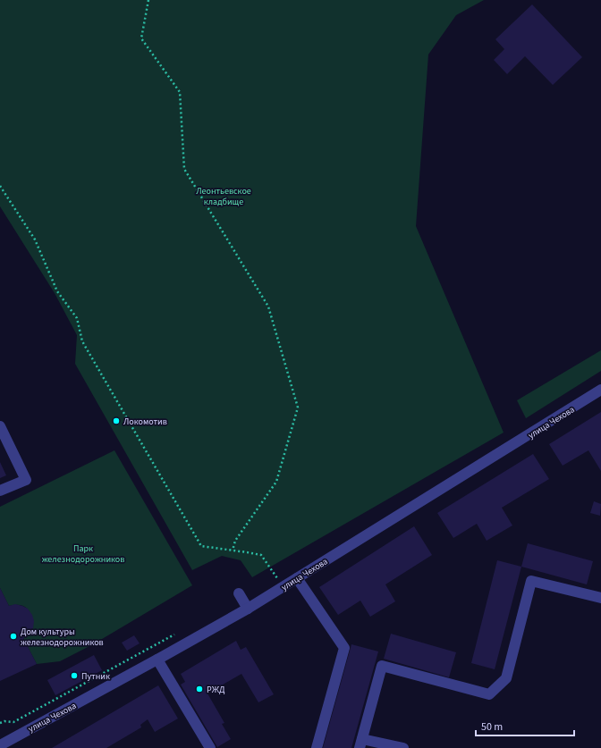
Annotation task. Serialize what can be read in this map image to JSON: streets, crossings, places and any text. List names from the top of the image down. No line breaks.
{"streets":{"street":["улица Чехова"]},"parks":["Леонтьевское кладбище","Парк железнодорожников"],"places":["Локомотив","Дом культуры железнодорожников","Путник","РЖД"],"scale_bar":"50 m"}
